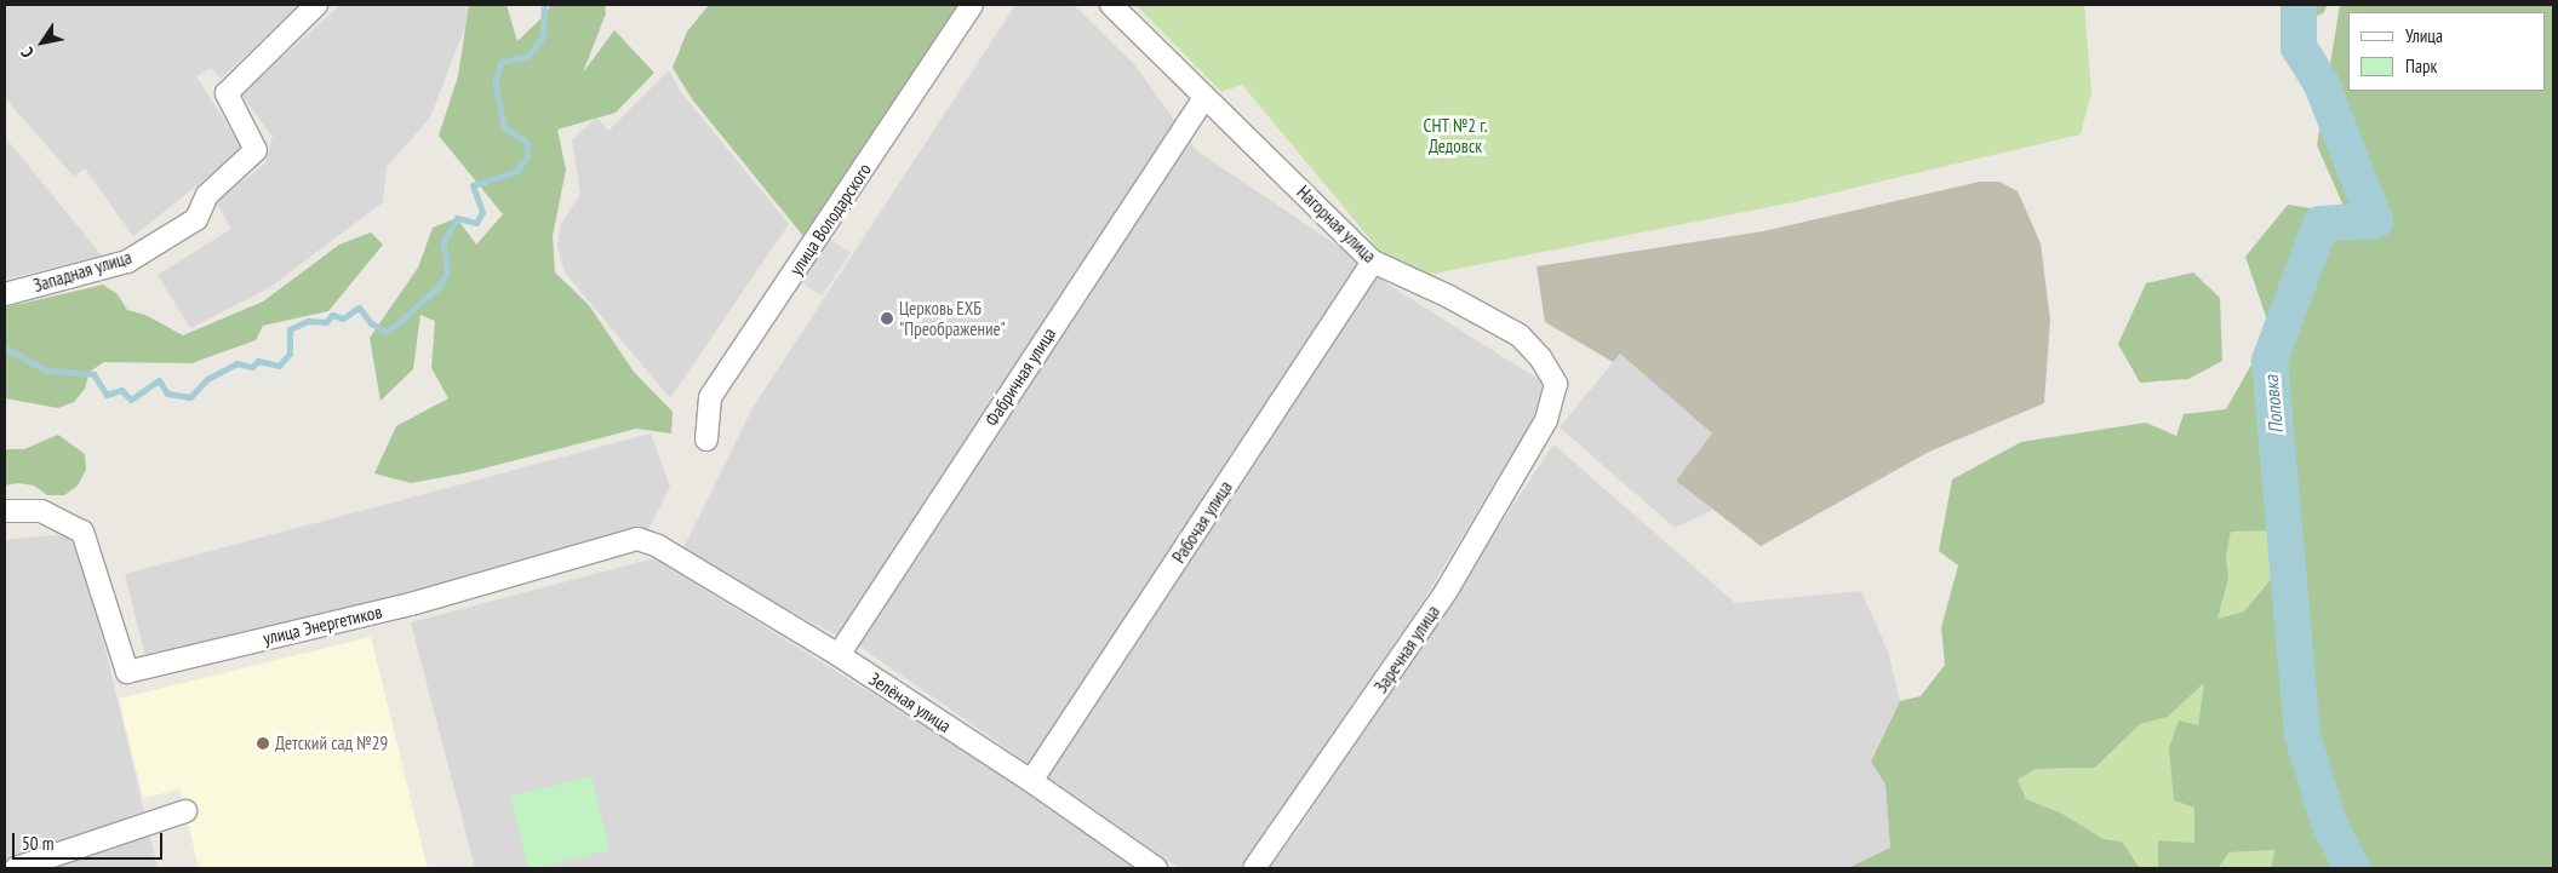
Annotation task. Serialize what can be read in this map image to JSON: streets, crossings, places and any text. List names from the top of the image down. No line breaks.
{"streets":{"street":["улица Володарского","Нагорная улица","Западная улица","Фабричная улица","Рабочая улица","улица Энергетиков","Заречная улица","Зелёная улица"]},"crossings":[["Нагорная улица","Фабричная улица"],["Нагорная улица","Рабочая улица"],["Нагорная улица","Заречная улица"],["Фабричная улица","Зелёная улица"],["Рабочая улица","Зелёная улица"],["улица Энергетиков","Зелёная улица"]],"water":["Поповка"],"parks":["СНТ №2 г. Дедовск"],"places":["Церковь ЕХБ \"Преображение\"","Детский сад №29"],"legend":["Улица","Парк"],"scale_bar":"50 m","north":"bottom left"}
